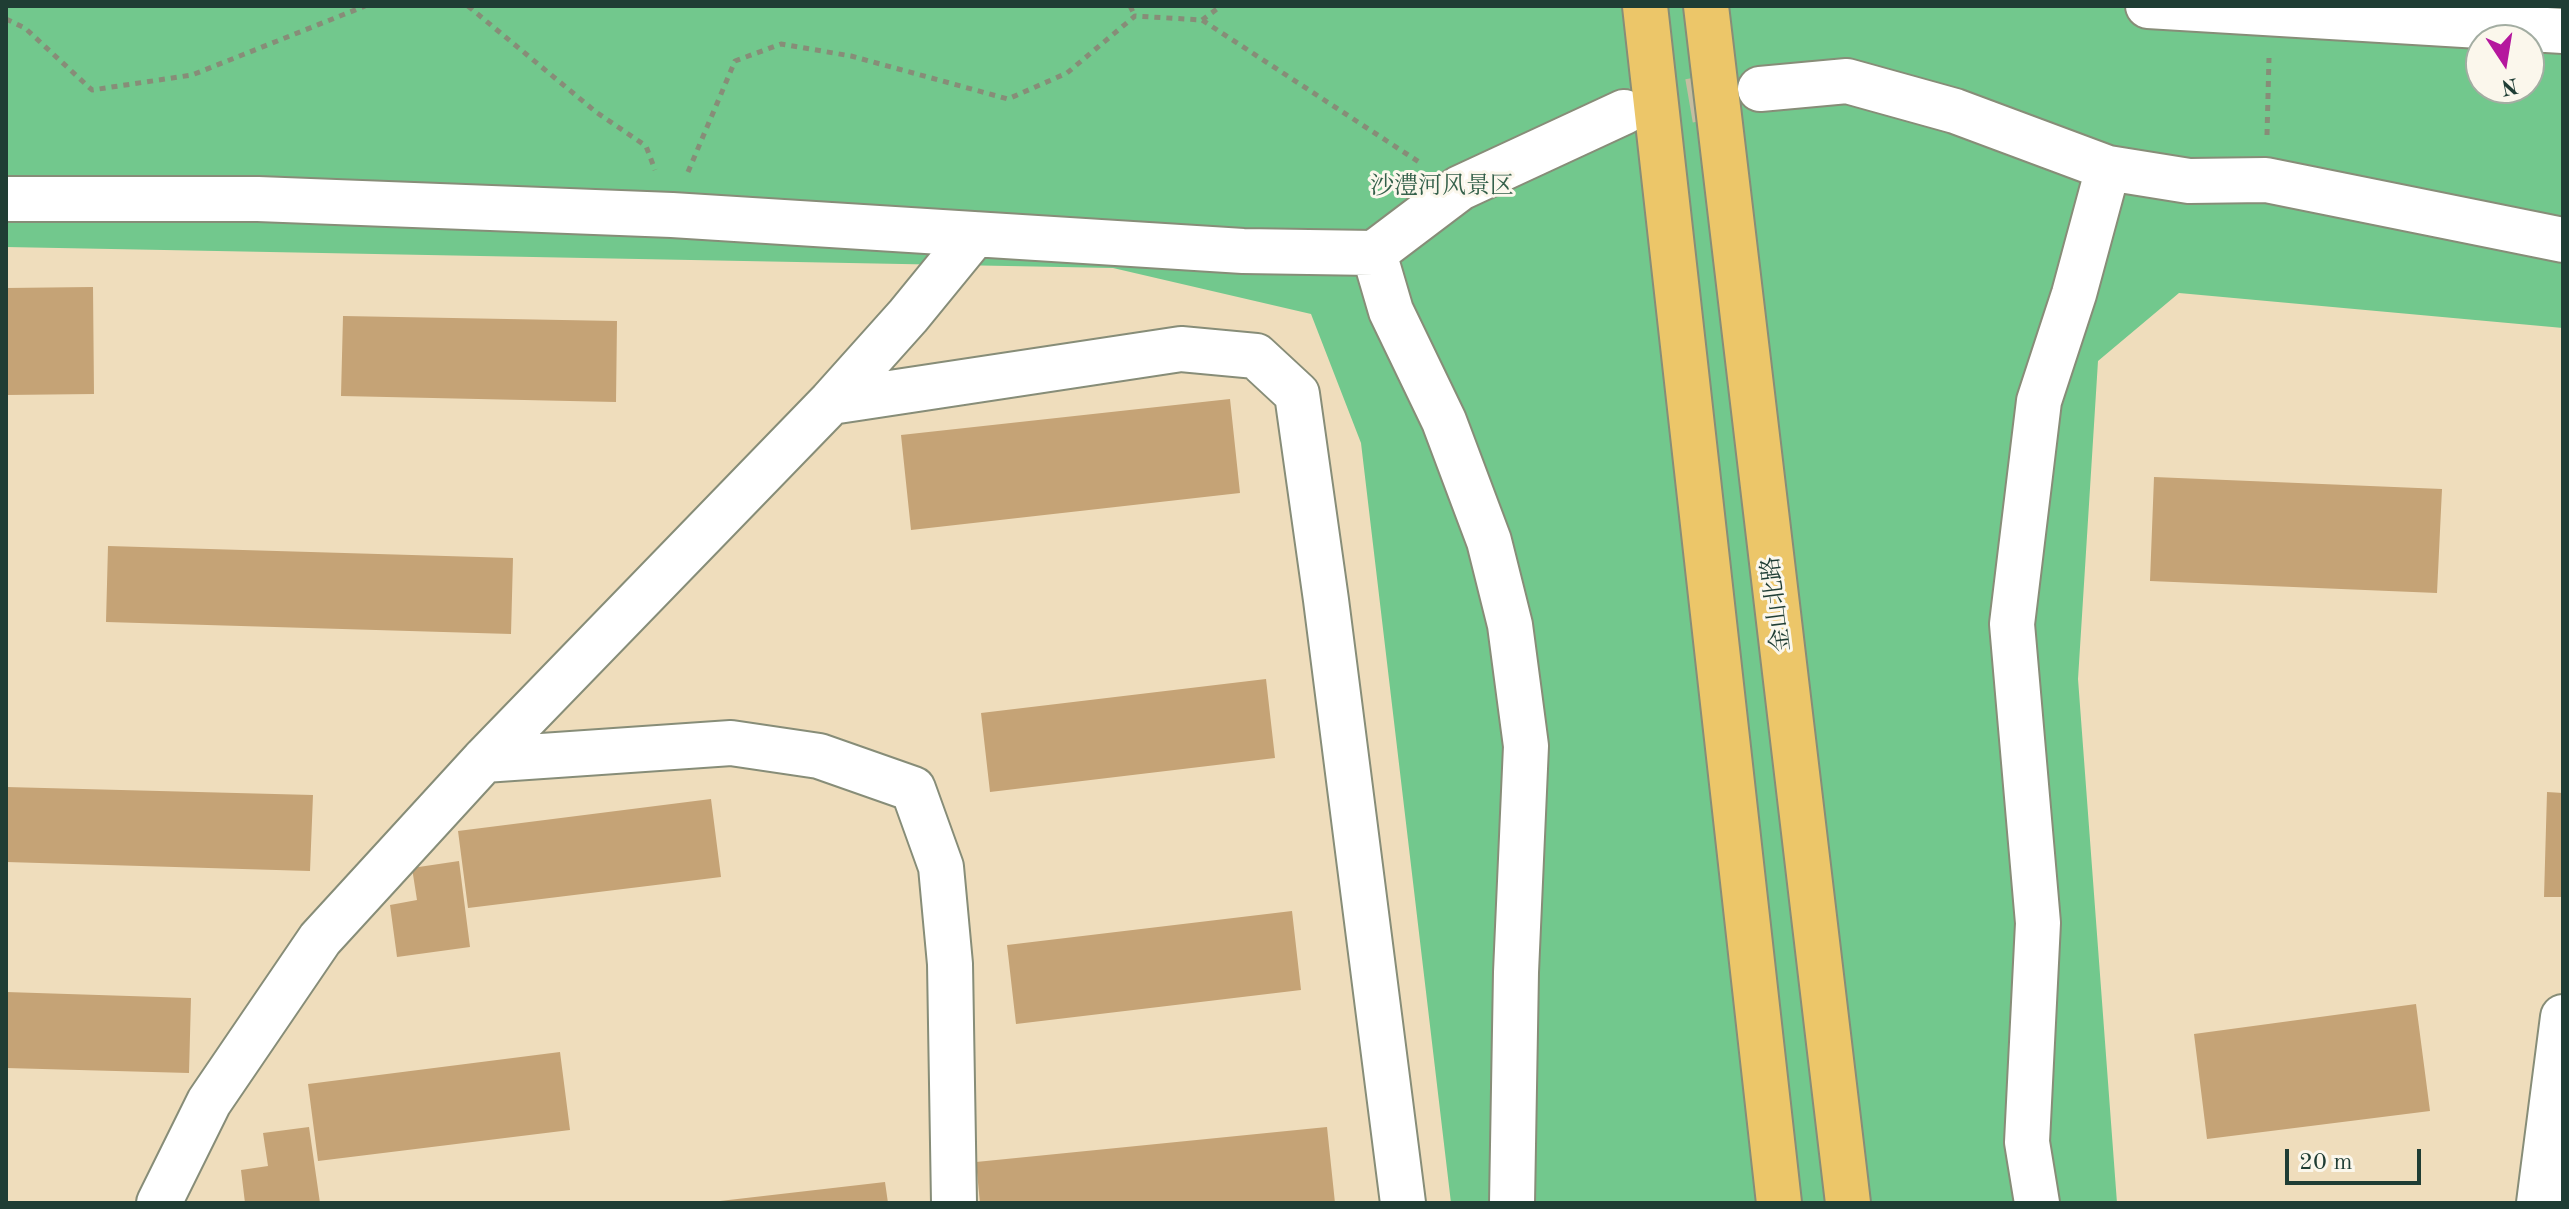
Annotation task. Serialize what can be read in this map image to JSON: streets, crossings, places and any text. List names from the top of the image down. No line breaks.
{"streets":{"main road":["金山北路"]},"parks":["沙澧河风景区"],"scale_bar":"20 m","north":"bottom"}
